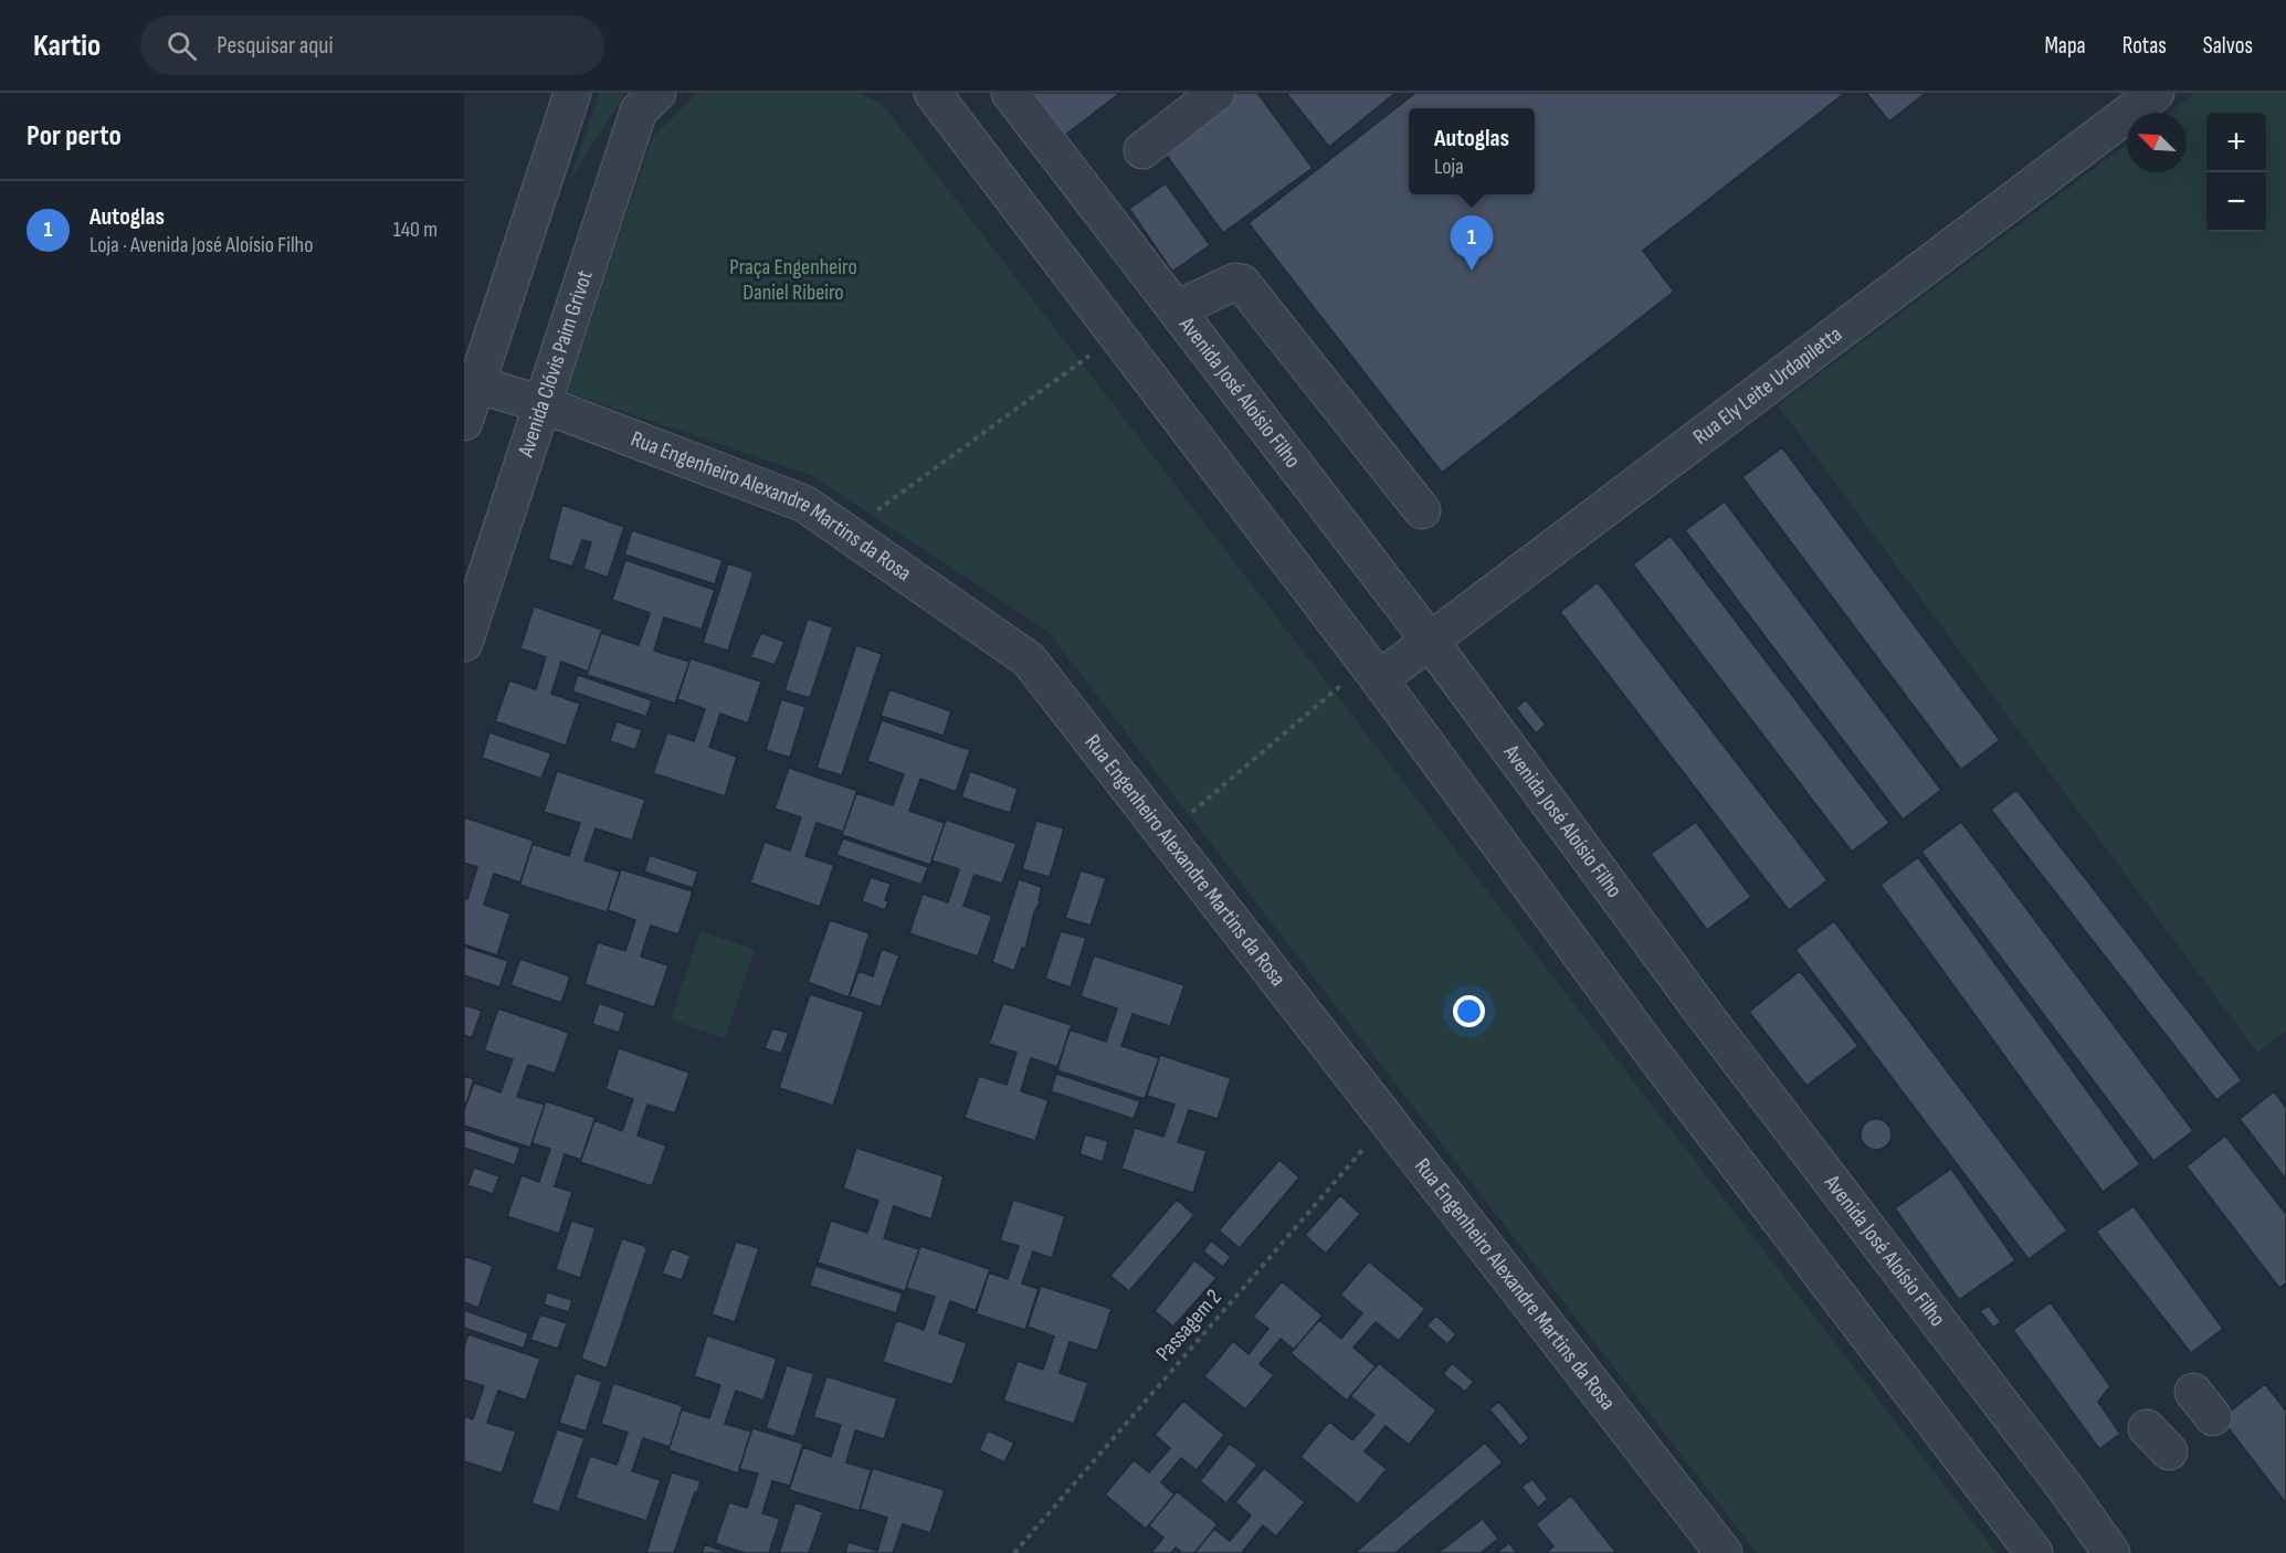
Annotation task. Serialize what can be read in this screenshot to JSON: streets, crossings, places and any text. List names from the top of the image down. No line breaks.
{"streets":{"street":["Avenida Clóvis Paim Grivot","Rua Ely Leite Urdapiletta","Avenida José Aloísio Filho","Rua Engenheiro Alexandre Martins da Rosa"],"path":["Passagem 2"]},"crossings":[["Avenida Clóvis Paim Grivot","Rua Engenheiro Alexandre Martins da Rosa"],["Rua Ely Leite Urdapiletta","Avenida José Aloísio Filho"],["Rua Engenheiro Alexandre Martins da Rosa","Passagem 2"]],"parks":["Praça Engenheiro Daniel Ribeiro"],"north":"top left","page":{"header":"Kartio","search":"Pesquisar aqui","nav":["Mapa","Rotas","Salvos"],"heading":"Por perto","popup":["Autoglas","Loja"],"map_buttons":["+","−"],"list":[{"mark":"1","name":"Autoglas","note":"Loja · Avenida José Aloísio Filho","value":"140 m"}],"pins":"1"}}
